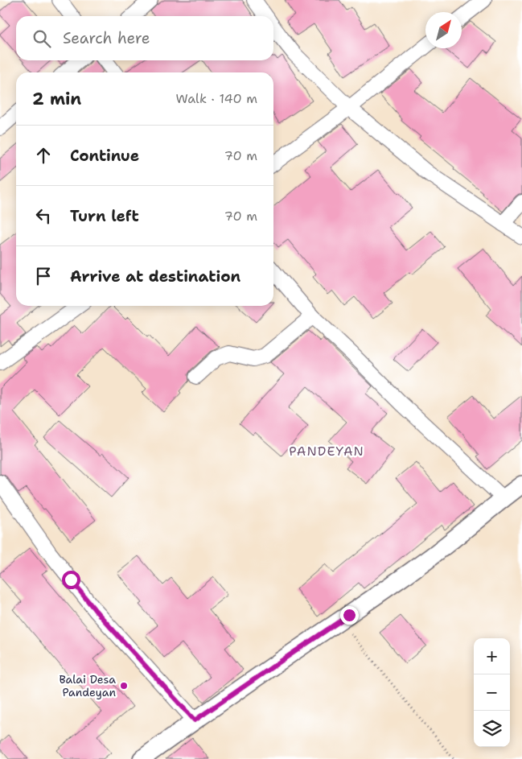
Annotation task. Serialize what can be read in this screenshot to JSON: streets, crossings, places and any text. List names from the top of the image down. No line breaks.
{"districts":["PANDEYAN"],"places":["Balai Desa Pandeyan"],"north":"top right","page":{"search":"Search here","heading":["2 min","Walk · 140 m"],"list":[["Continue","70 m"],["Turn left","70 m"],"Arrive at destination"],"map_buttons":["+","−"]}}
